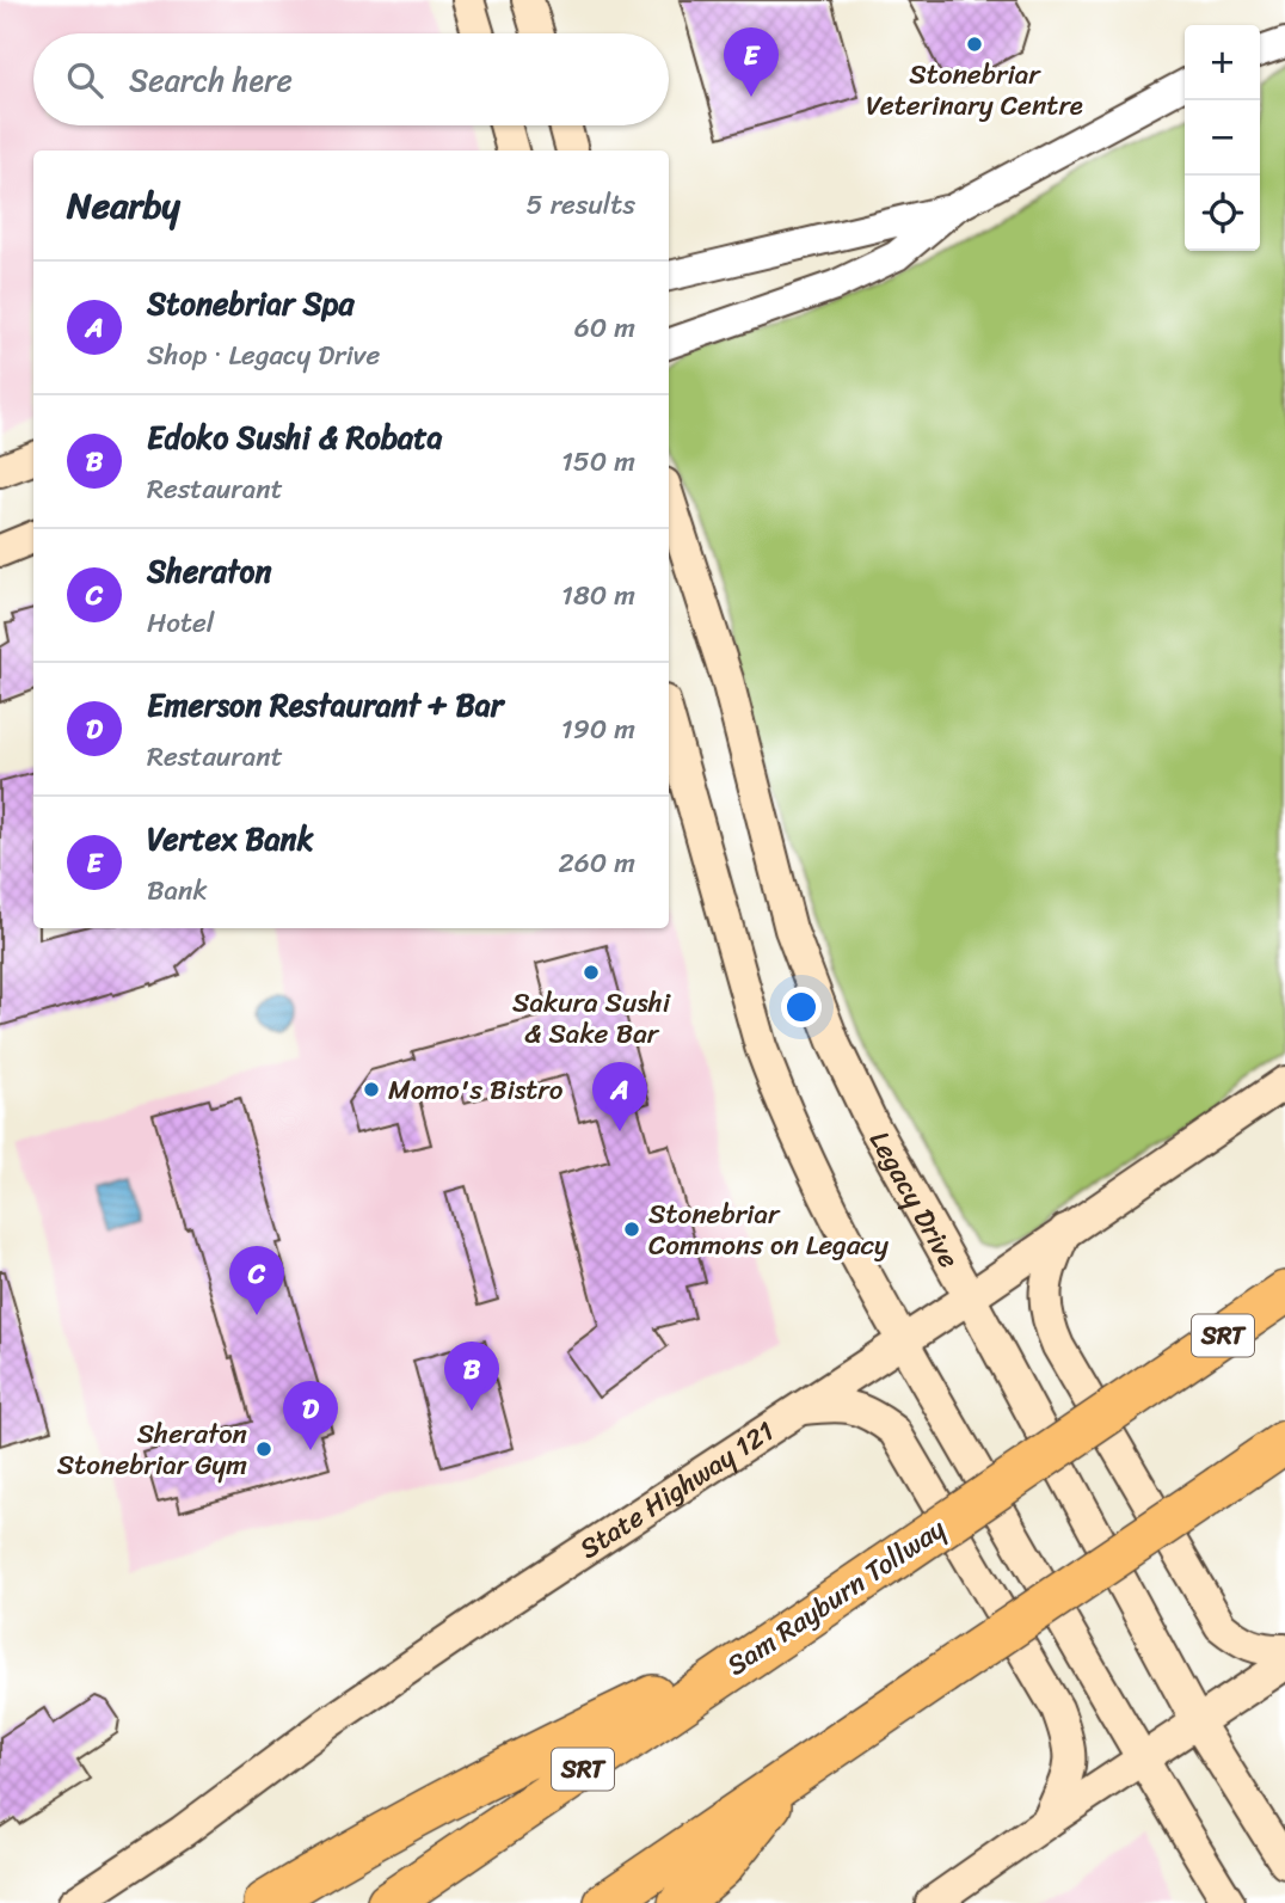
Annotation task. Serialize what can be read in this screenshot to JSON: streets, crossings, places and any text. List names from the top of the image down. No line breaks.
{"streets":{"highway":["SRT","Sam Rayburn Tollway"],"main road":["Legacy Drive","State Highway 121"]},"crossings":[["Legacy Drive","State Highway 121"]],"places":["Stonebriar Veterinary Centre","Sakura Sushi & Sake Bar","Momo's Bistro","Stonebriar Commons on Legacy","Sheraton Stonebriar Gym"],"page":{"map_buttons":["+","−"],"pins":["E","A","C","B","D"],"search":"Search here","heading":["Nearby","5 results"],"list":[{"mark":"A","name":"Stonebriar Spa","note":"Shop · Legacy Drive","value":"60 m"},{"mark":"B","name":"Edoko Sushi & Robata","note":"Restaurant","value":"150 m"},{"mark":"C","name":"Sheraton","note":"Hotel","value":"180 m"},{"mark":"D","name":"Emerson Restaurant + Bar","note":"Restaurant","value":"190 m"},{"mark":"E","name":"Vertex Bank","note":"Bank","value":"260 m"}]}}
